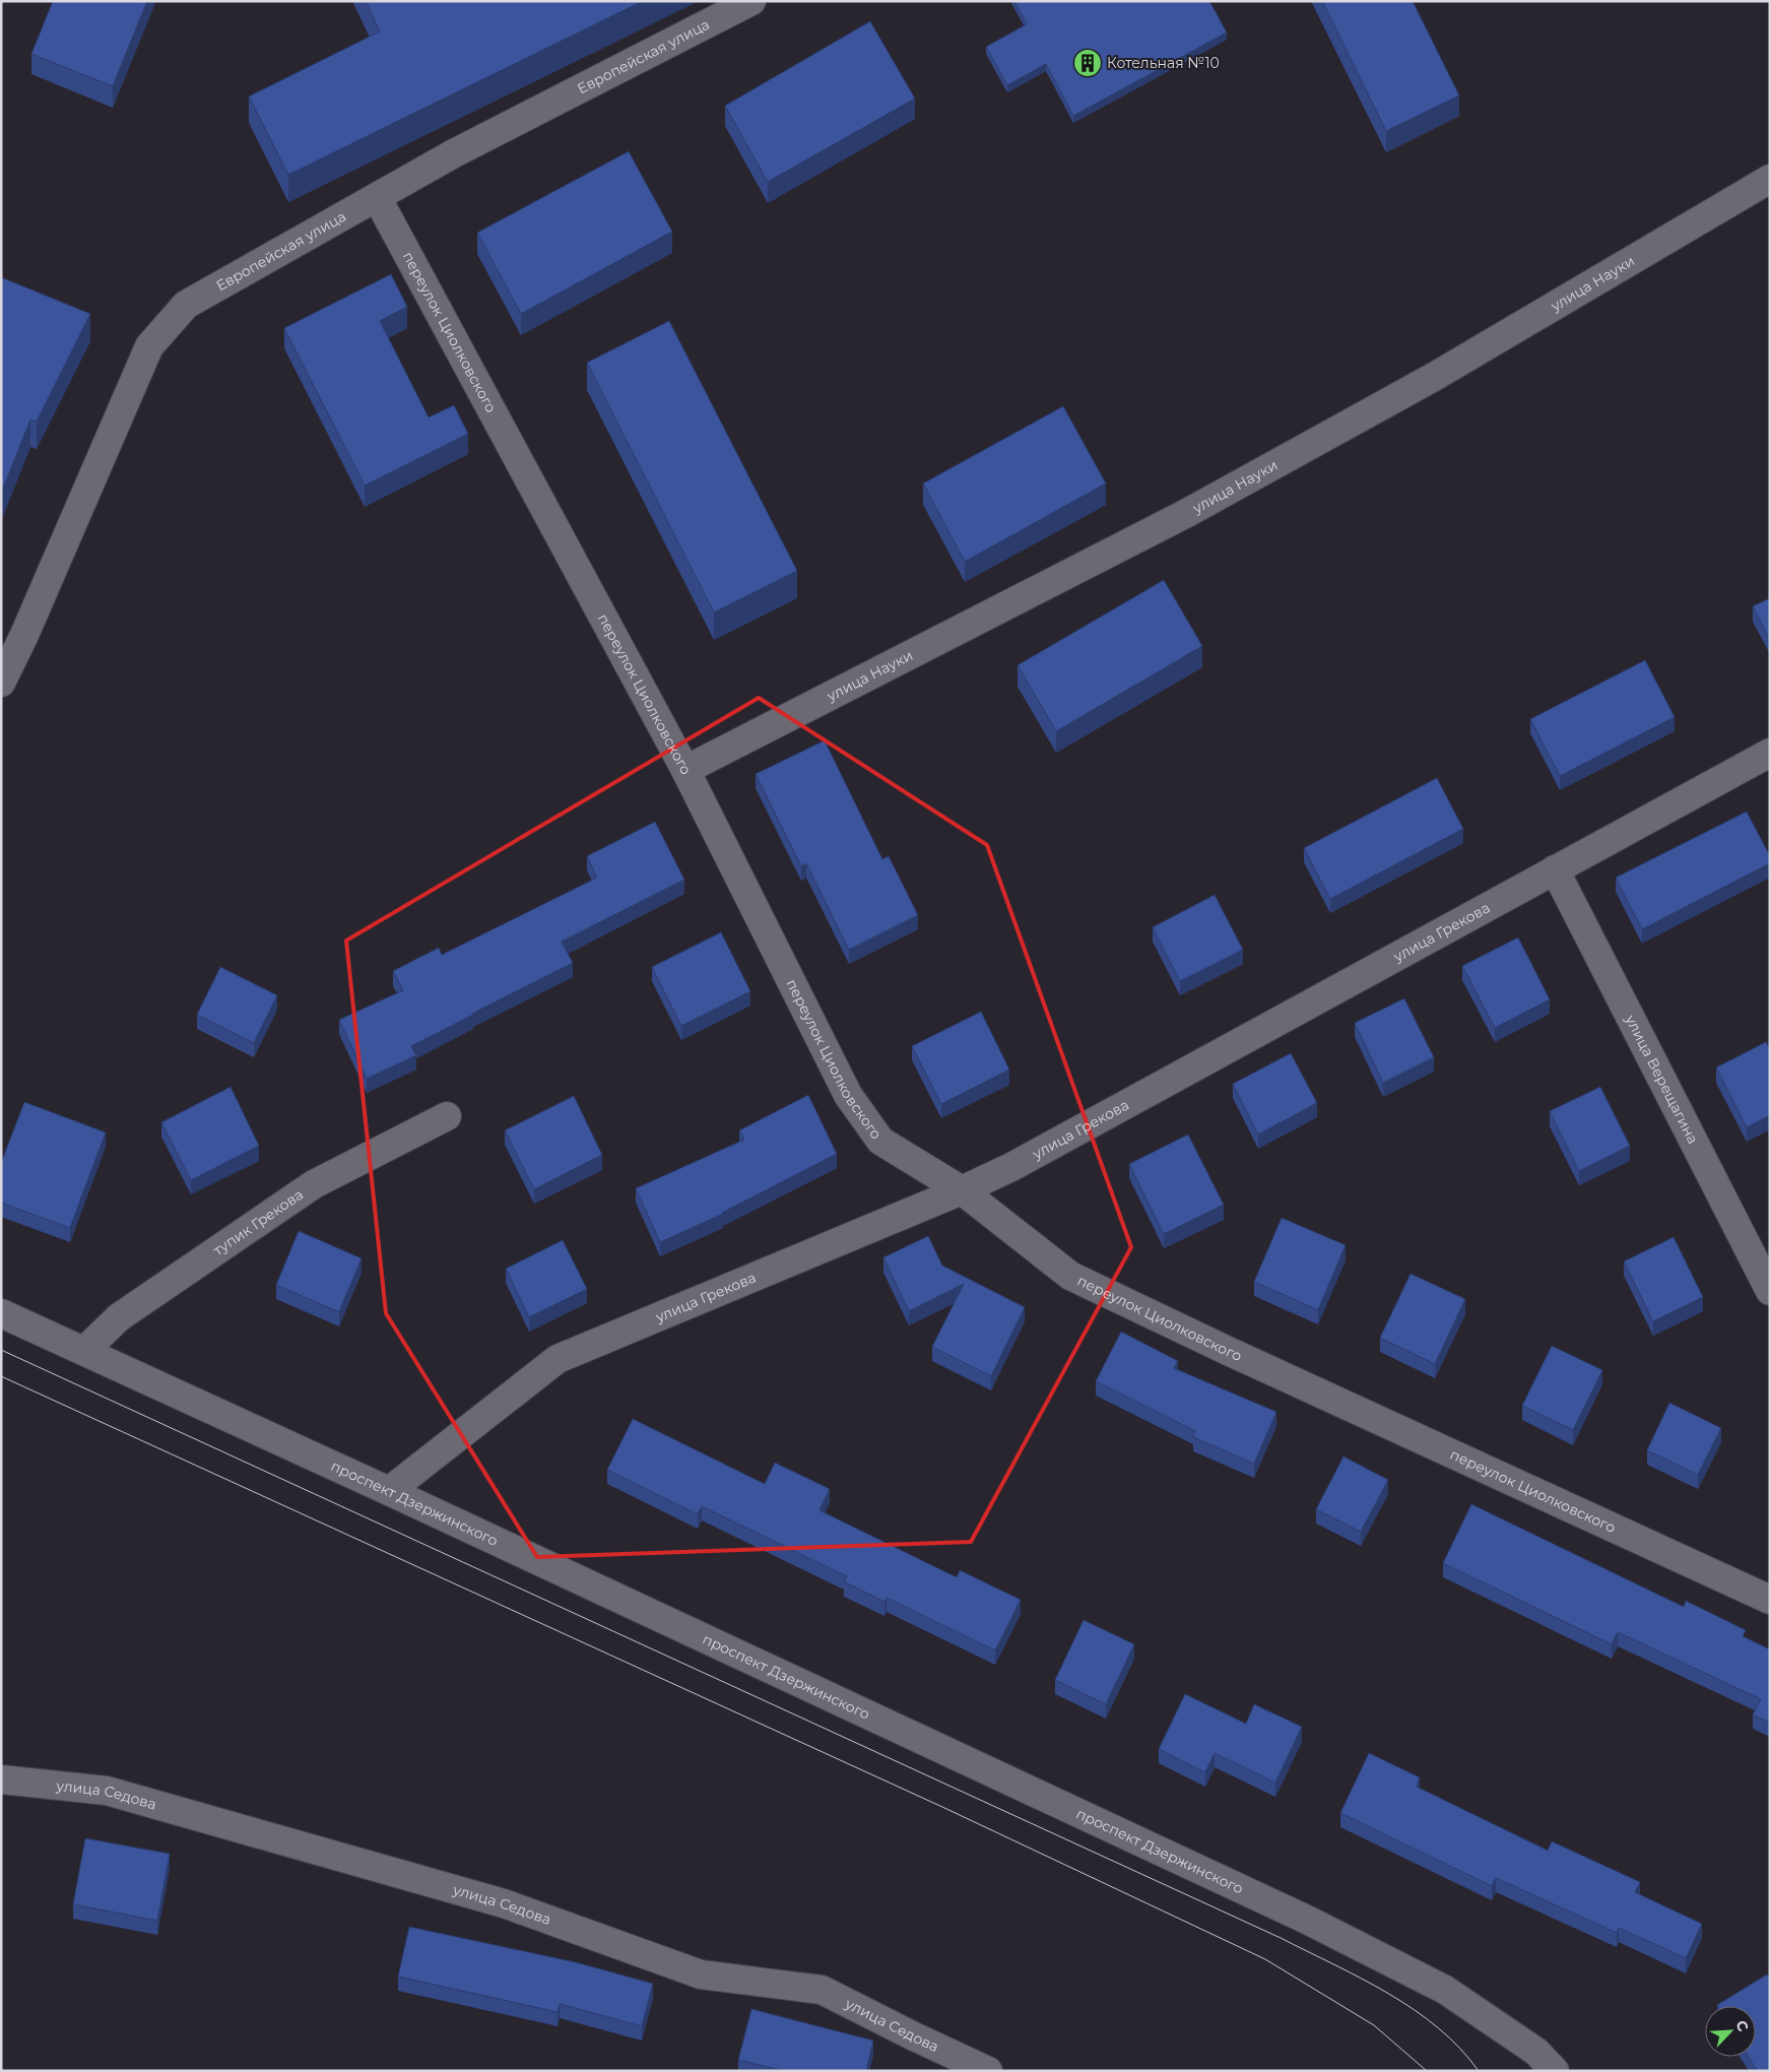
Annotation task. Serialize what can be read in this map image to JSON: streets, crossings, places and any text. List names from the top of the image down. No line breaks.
{"streets":{"street":["Европейская улица","улица Науки","переулок Циолковского","улица Грекова","улица Верещагина","тупик Грекова","проспект Дзержинского","улица Седова"]},"crossings":[["Европейская улица","переулок Циолковского"],["улица Науки","переулок Циолковского"],["переулок Циолковского","улица Грекова"],["улица Грекова","улица Верещагина"],["улица Грекова","проспект Дзержинского"],["тупик Грекова","проспект Дзержинского"]],"places":{"building":["Котельная №10"]},"north":"top right"}
